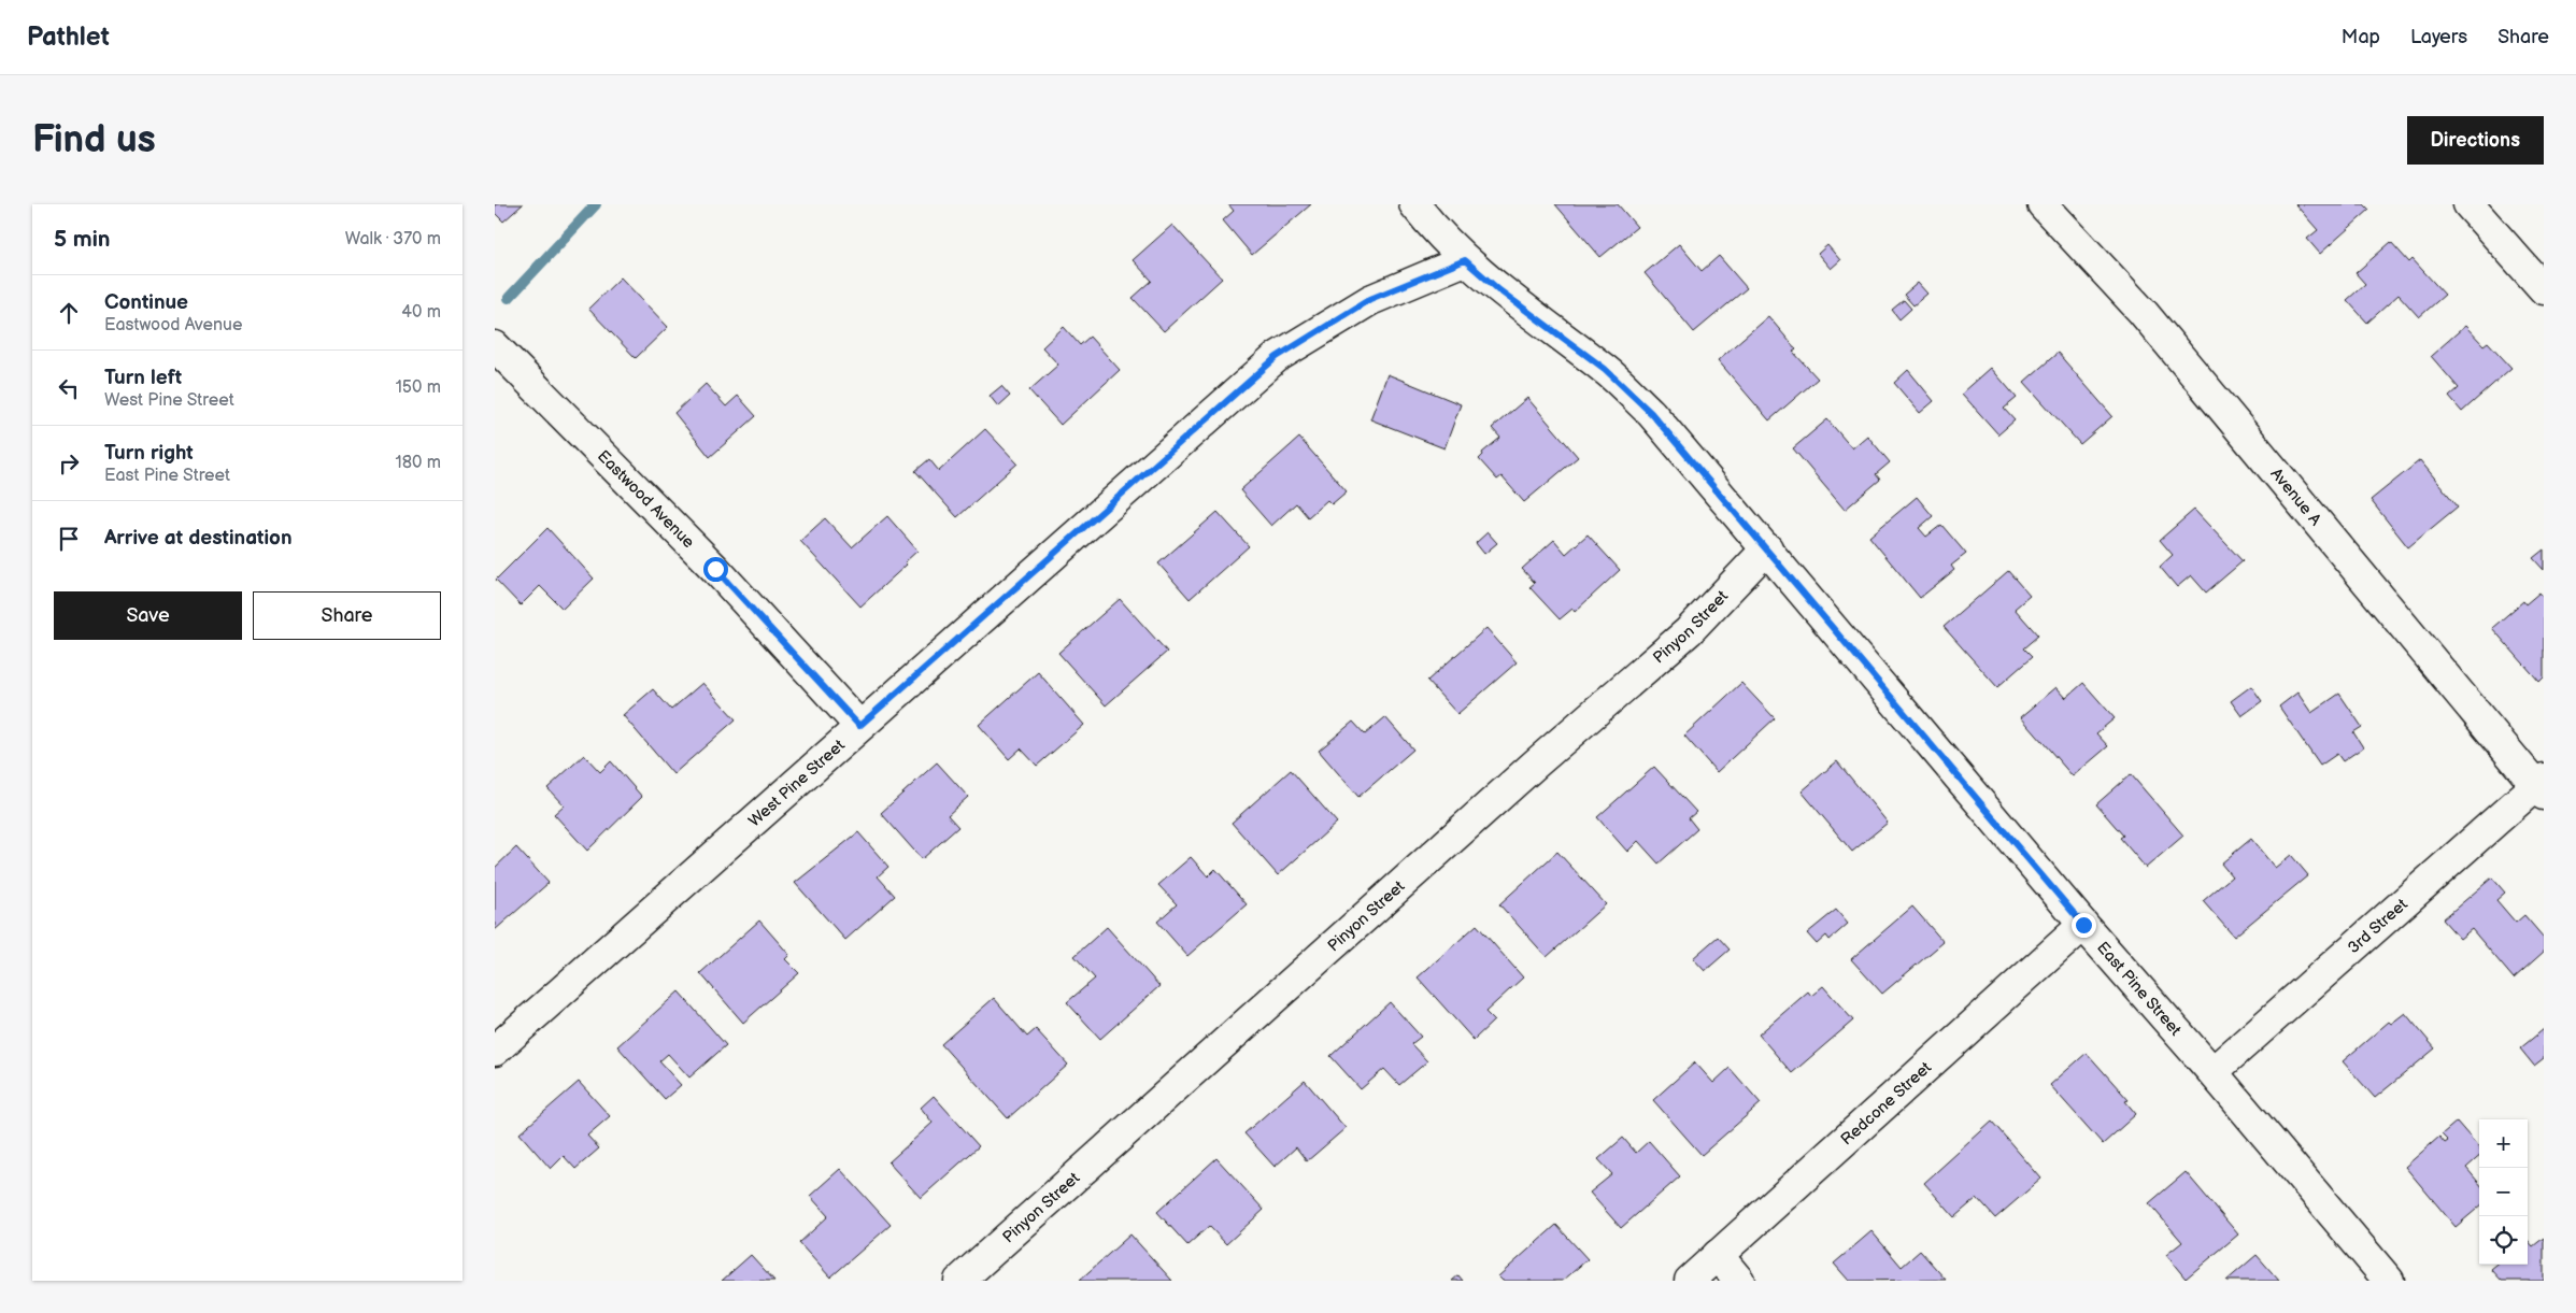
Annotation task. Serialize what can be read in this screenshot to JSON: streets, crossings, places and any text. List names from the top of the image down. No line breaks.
{"streets":{"street":["Avenue A","Eastwood Avenue","Pinyon Street","West Pine Street","3rd Street","East Pine Street","Redcone Street"]},"crossings":[["Avenue A","3rd Street"],["Eastwood Avenue","West Pine Street"],["Pinyon Street","East Pine Street"],["West Pine Street","East Pine Street"],["3rd Street","East Pine Street"],["East Pine Street","Redcone Street"]],"page":{"header":"Pathlet","nav":["Map","Layers","Share"],"buttons":["Directions",["Save","Share"]],"title":"Find us","heading":["5 min","Walk · 370 m"],"list":[["Continue","Eastwood Avenue","40 m"],["Turn left","West Pine Street","150 m"],["Turn right","East Pine Street","180 m"],"Arrive at destination"],"map_buttons":["+","−"]}}
